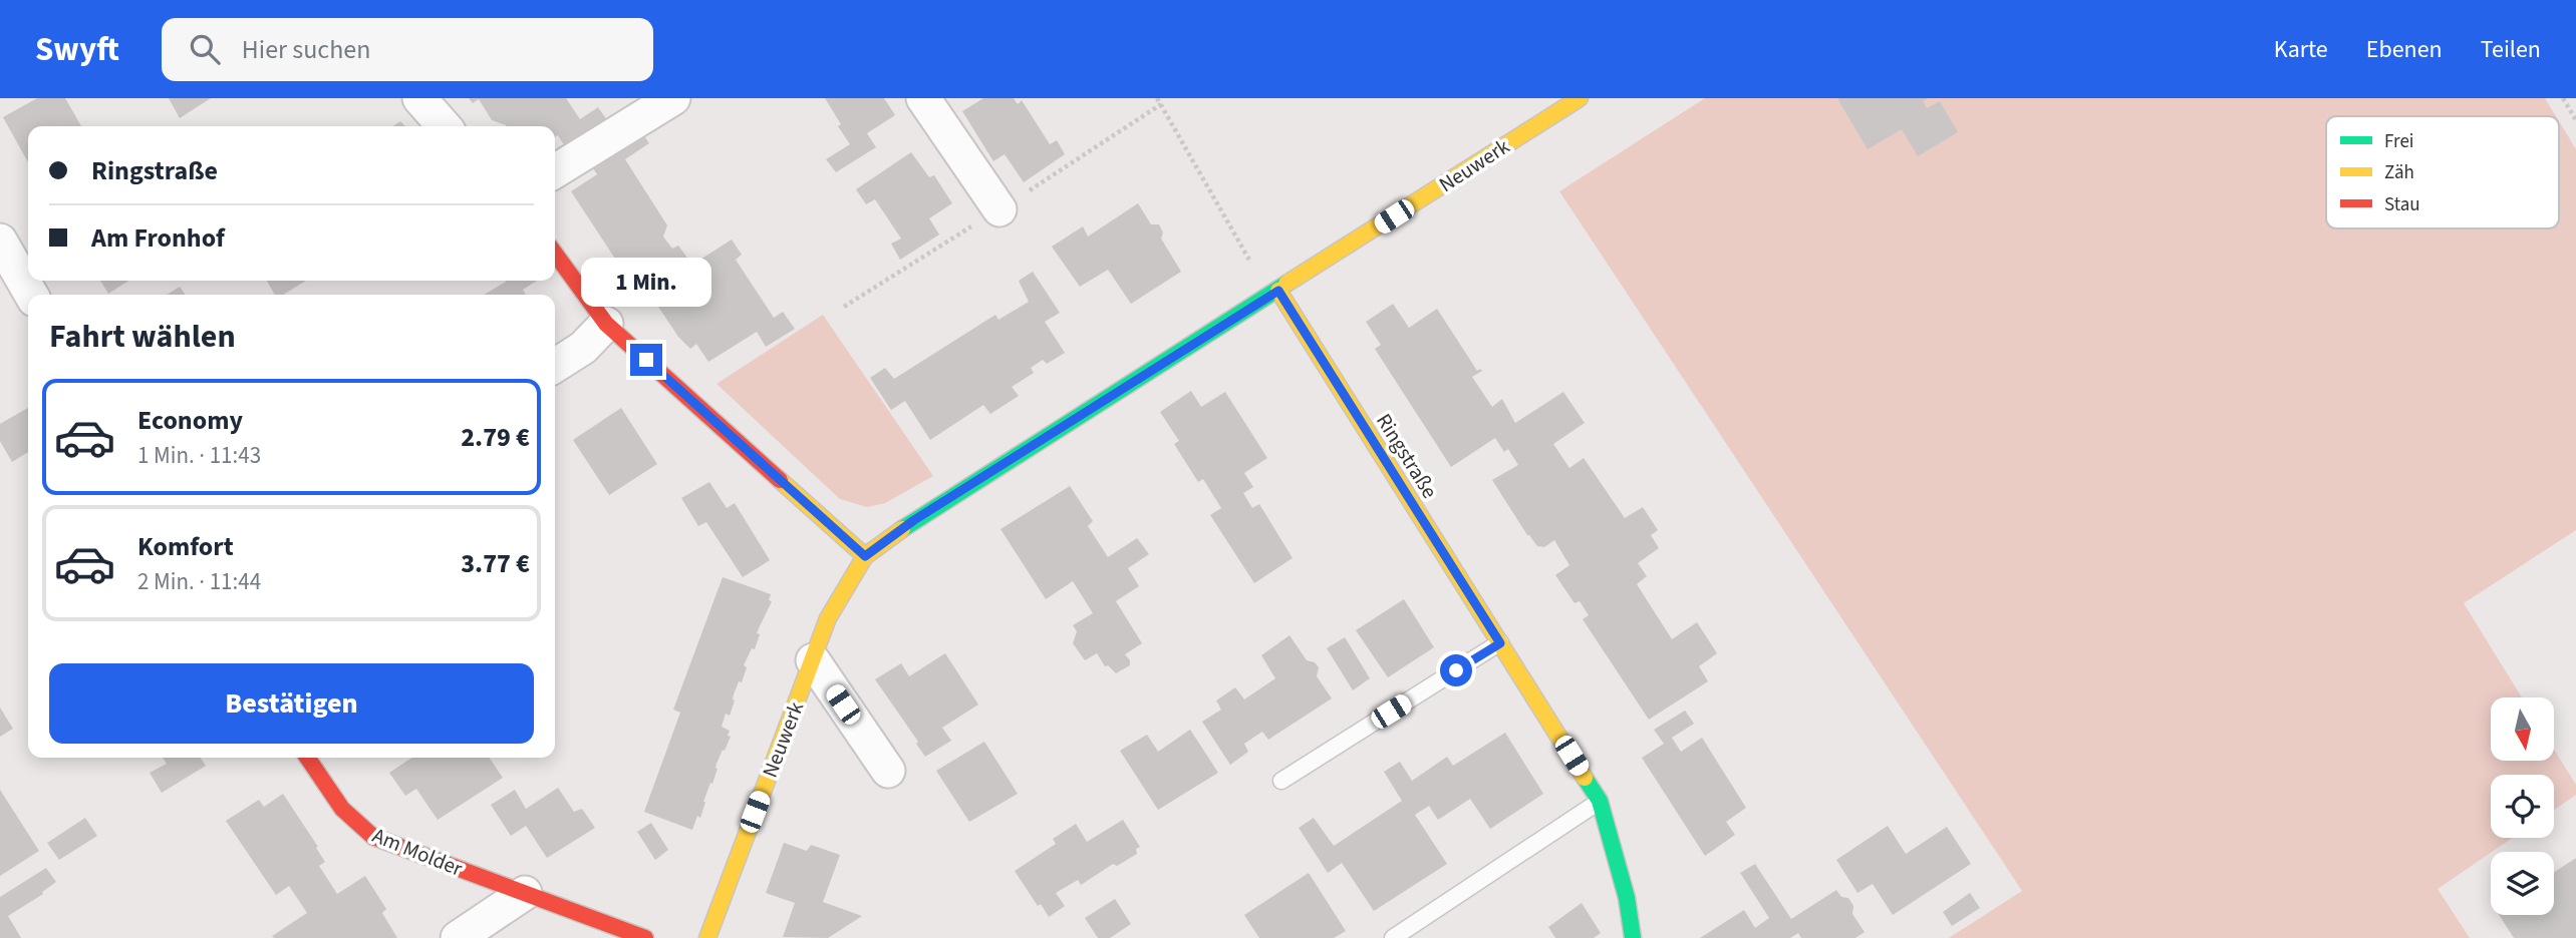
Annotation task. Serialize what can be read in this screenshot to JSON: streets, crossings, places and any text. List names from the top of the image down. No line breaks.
{"streets":{"street":["Neuwerk","Ringstraße","Am Molder"]},"crossings":[["Neuwerk","Ringstraße"]],"legend":["Frei","Zäh","Stau"],"north":"bottom","page":{"header":"Swyft","search":"Hier suchen","nav":["Karte","Ebenen","Teilen"],"banner":["Ringstraße","Am Fronhof"],"bubble":"1 Min.","heading":"Fahrt wählen","list":[{"name":"Economy","note":"1 Min. · 11:43","value":"2.79 €"},{"name":"Komfort","note":"2 Min. · 11:44","value":"3.77 €"}],"buttons":"Bestätigen"}}
